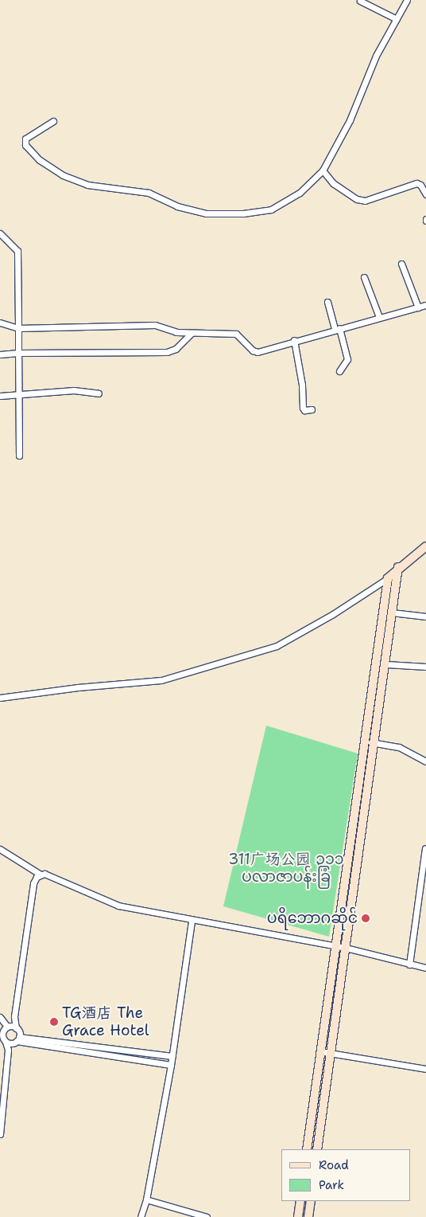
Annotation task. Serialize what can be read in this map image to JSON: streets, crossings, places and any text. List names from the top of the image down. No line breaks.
{"parks":["311广场公园 ၃၁၁ ပလာဇာပန်းခြံ"],"places":["ပရိဘောဂဆိုင်","TG酒店 The Grace Hotel"],"legend":["Road","Park"]}
